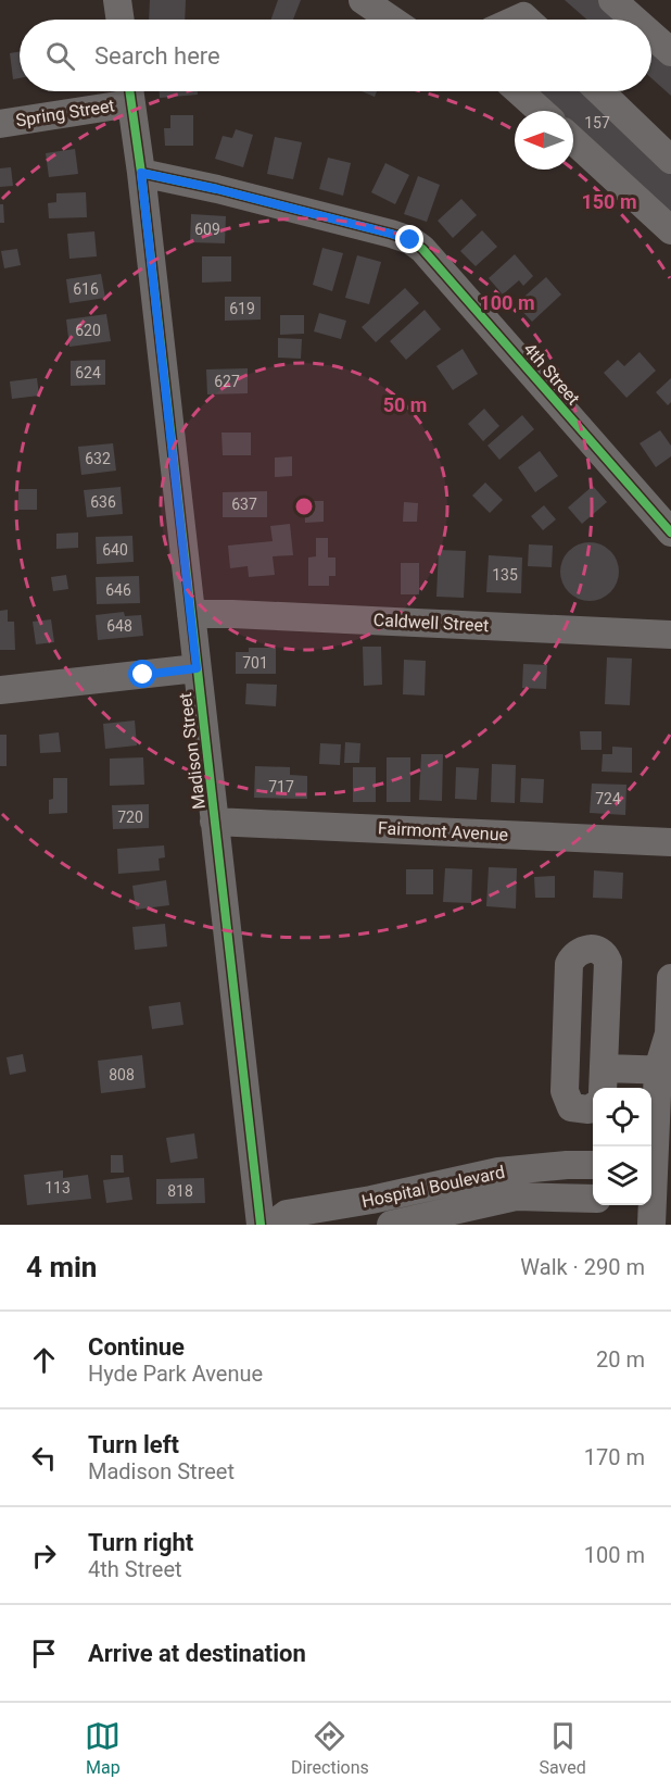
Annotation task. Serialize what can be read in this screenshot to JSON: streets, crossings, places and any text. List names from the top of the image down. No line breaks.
{"streets":{"street":["Spring Street","4th Street","Caldwell Street","Madison Street","Fairmont Avenue","Hospital Boulevard"]},"crossings":[["Spring Street","Madison Street"],["4th Street","Madison Street"],["Caldwell Street","Madison Street"],["Madison Street","Fairmont Avenue"],["Madison Street","Hospital Boulevard"]],"house_numbers":["157","609","616","619","620","624","627","632","636","637","640","135","646","648","701","717","724","720","808","113","818"],"north":"left","page":{"search":"Search here","heading":["4 min","Walk · 290 m"],"list":[["Continue","Hyde Park Avenue","20 m"],["Turn left","Madison Street","170 m"],["Turn right","4th Street","100 m"],"Arrive at destination"],"nav":["Map","Directions","Saved"]},"rings":["150 m","100 m","50 m"]}
